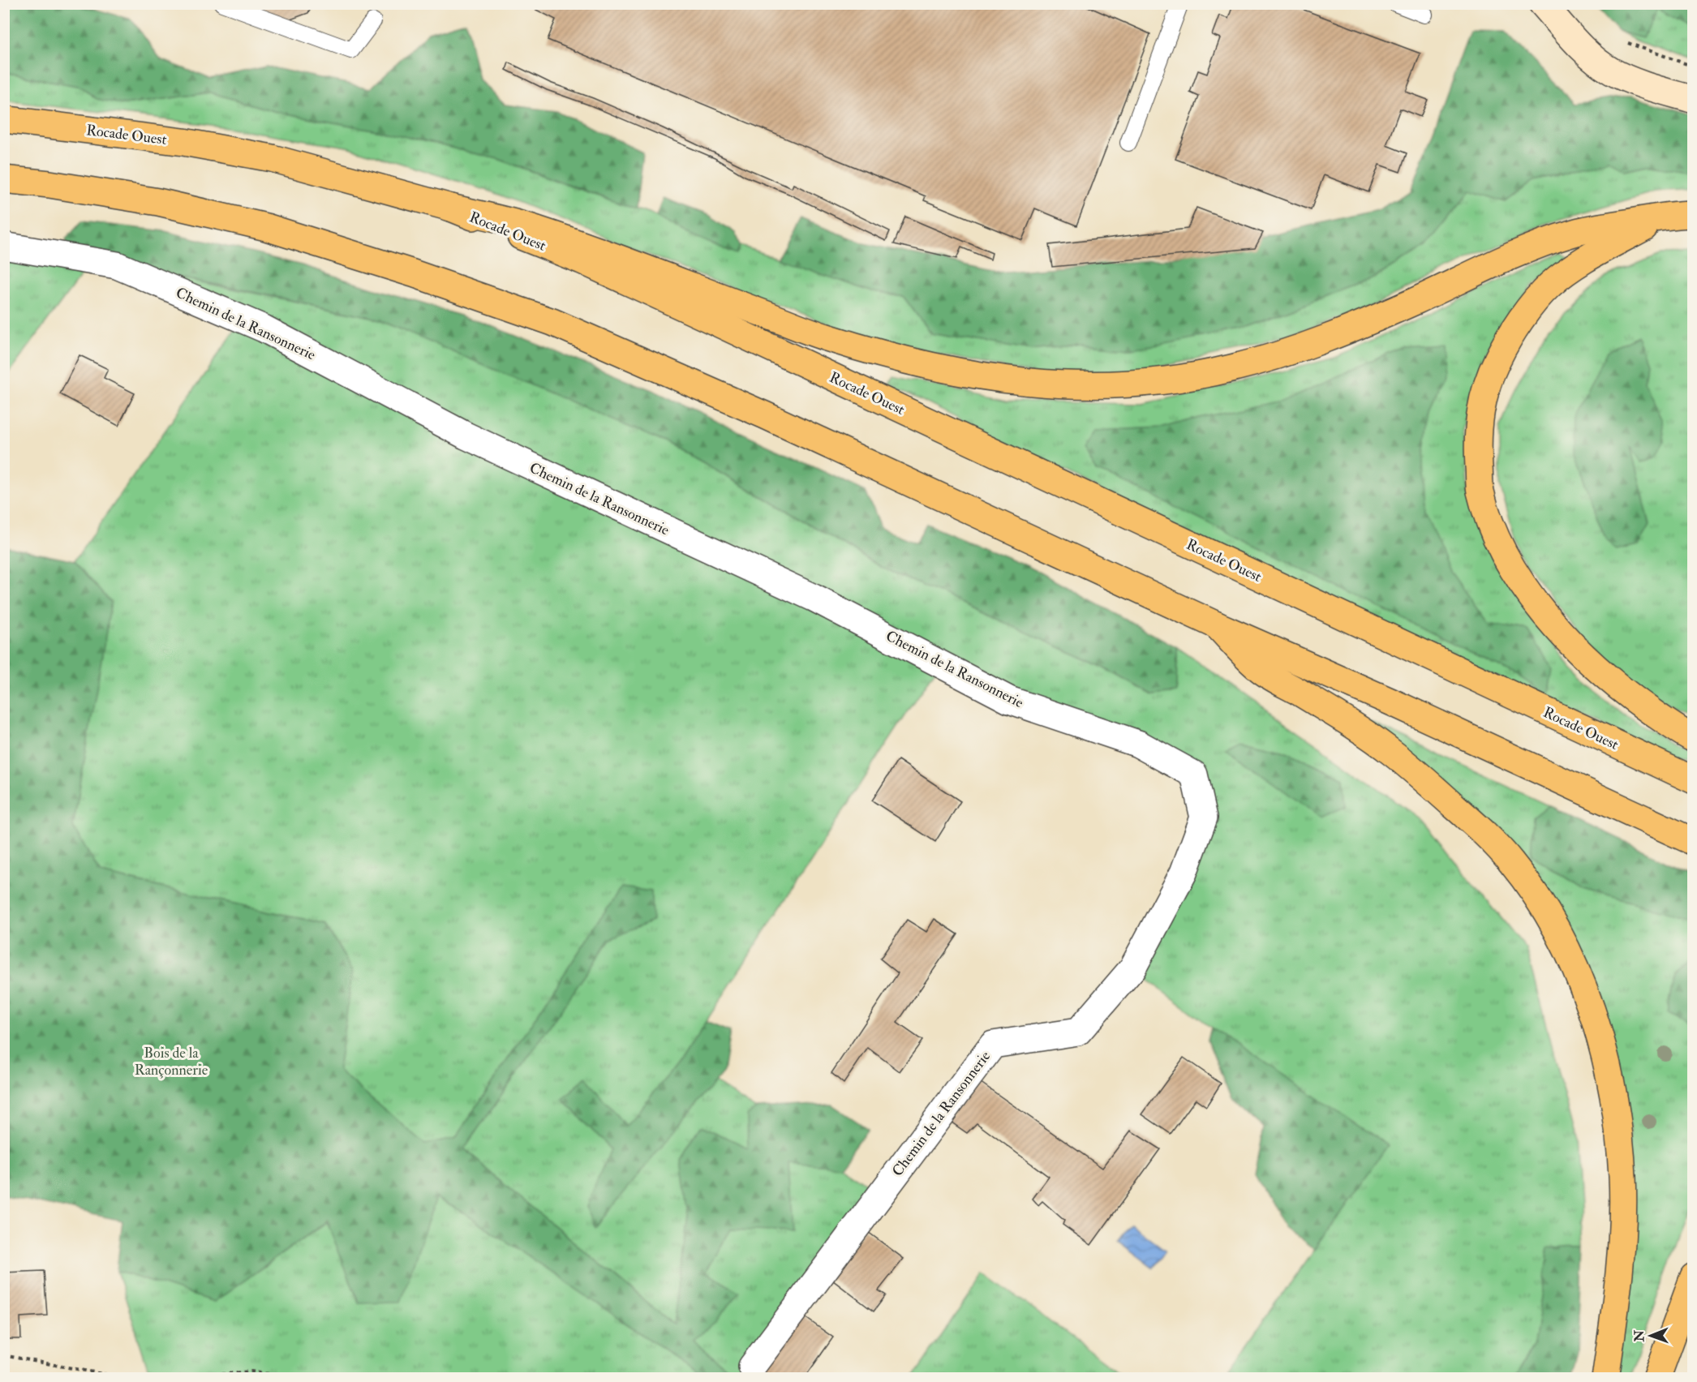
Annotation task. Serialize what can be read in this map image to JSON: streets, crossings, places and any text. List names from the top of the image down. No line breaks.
{"streets":{"main road":["Rocade Ouest"],"street":["Chemin de la Ransonnerie"]},"parks":["Bois de la Rançonnerie"],"north":"left"}
